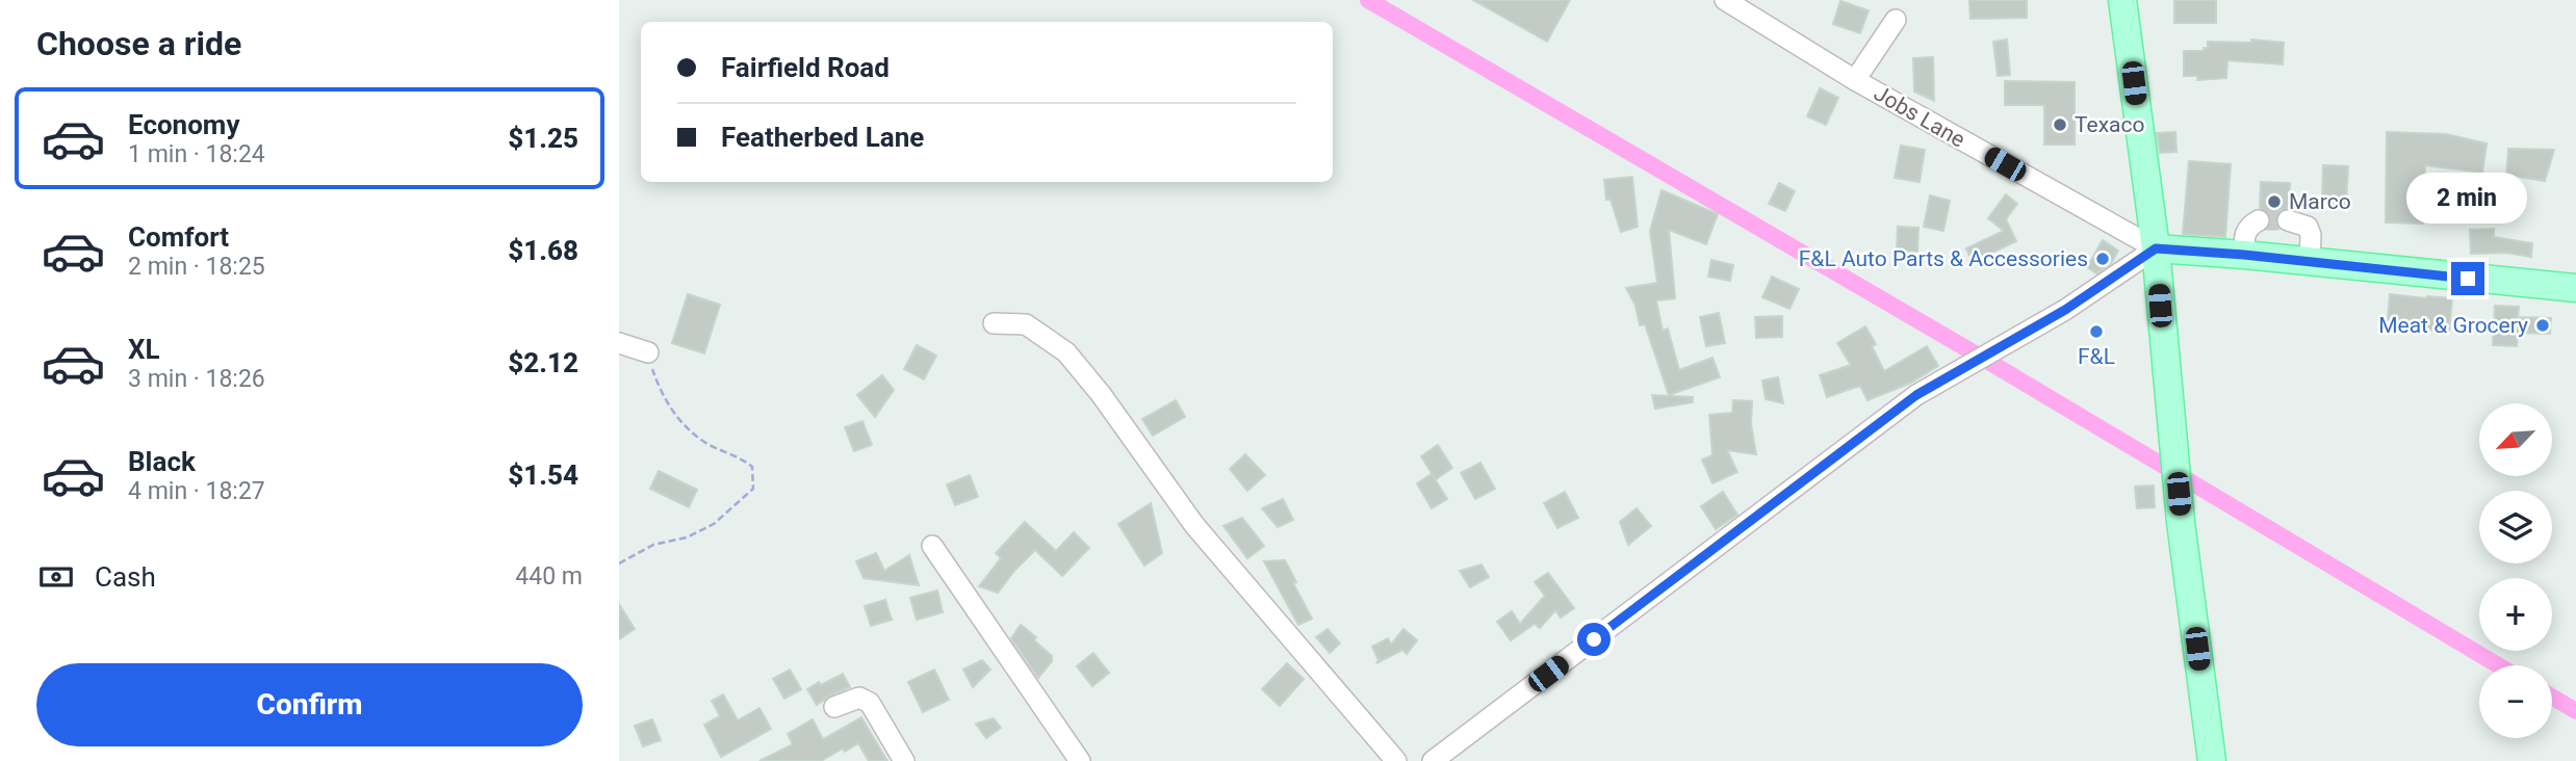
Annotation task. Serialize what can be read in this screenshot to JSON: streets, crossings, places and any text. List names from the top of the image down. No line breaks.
{"streets":{"street":["Jobs Lane"]},"places":["Texaco","Marco","F&L Auto Parts & Accessories","Meat & Grocery","F&L"],"north":"bottom left","page":{"heading":"Choose a ride","banner":["Fairfield Road","Featherbed Lane"],"list":[{"name":"Economy","note":"1 min · 18:24","value":"$1.25"},{"name":"Comfort","note":"2 min · 18:25","value":"$1.68"},{"name":"XL","note":"3 min · 18:26","value":"$2.12"},{"name":"Black","note":"4 min · 18:27","value":"$1.54"}],"bubble":"2 min","map_buttons":["+","−"],"pay":["Cash","440 m"],"buttons":"Confirm"}}
